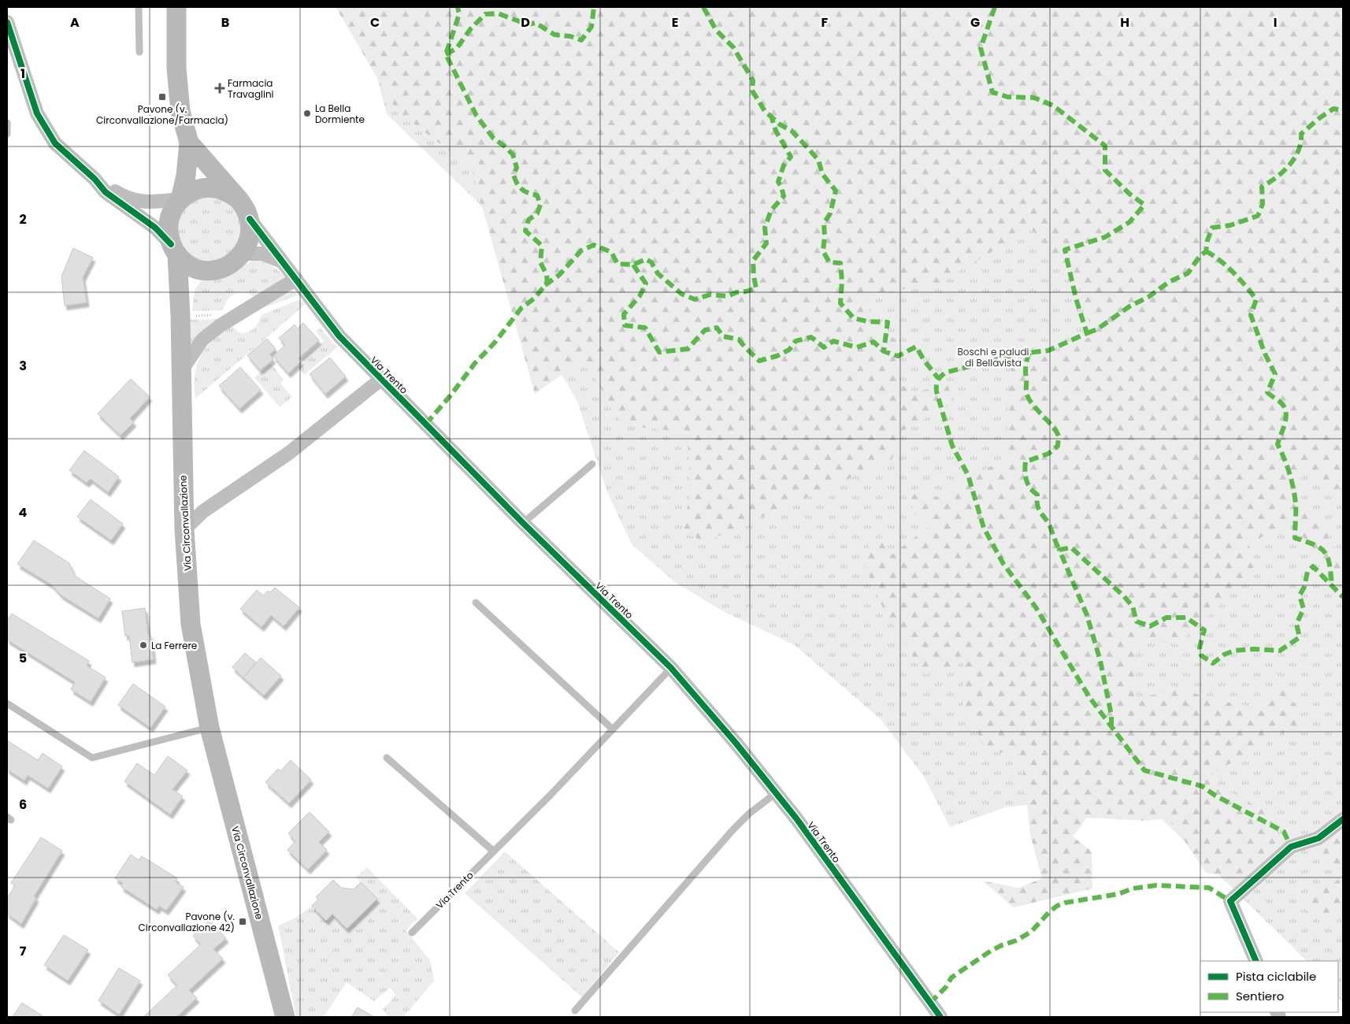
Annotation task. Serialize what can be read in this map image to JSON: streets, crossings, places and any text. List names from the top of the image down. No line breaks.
{"streets":{"main road":["Via Circonvallazione"],"street":["Via Trento"]},"crossings":[["Via Trento","Via Circonvallazione"]],"parks":["Boschi e paludi di Bellavista"],"places":{"health":["Farmacia Travaglini"],"transit":["Pavone (v. Circonvallazione/Farmacia)","Pavone (v. Circonvallazione 42)"],"other":["La Bella Dormiente","La Ferrere"]},"legend":["Pista ciclabile","Sentiero"],"grid":{"columns":["A","B","C","D","E","F","G","H","I"],"rows":["1","2","3","4","5","6","7"]}}
